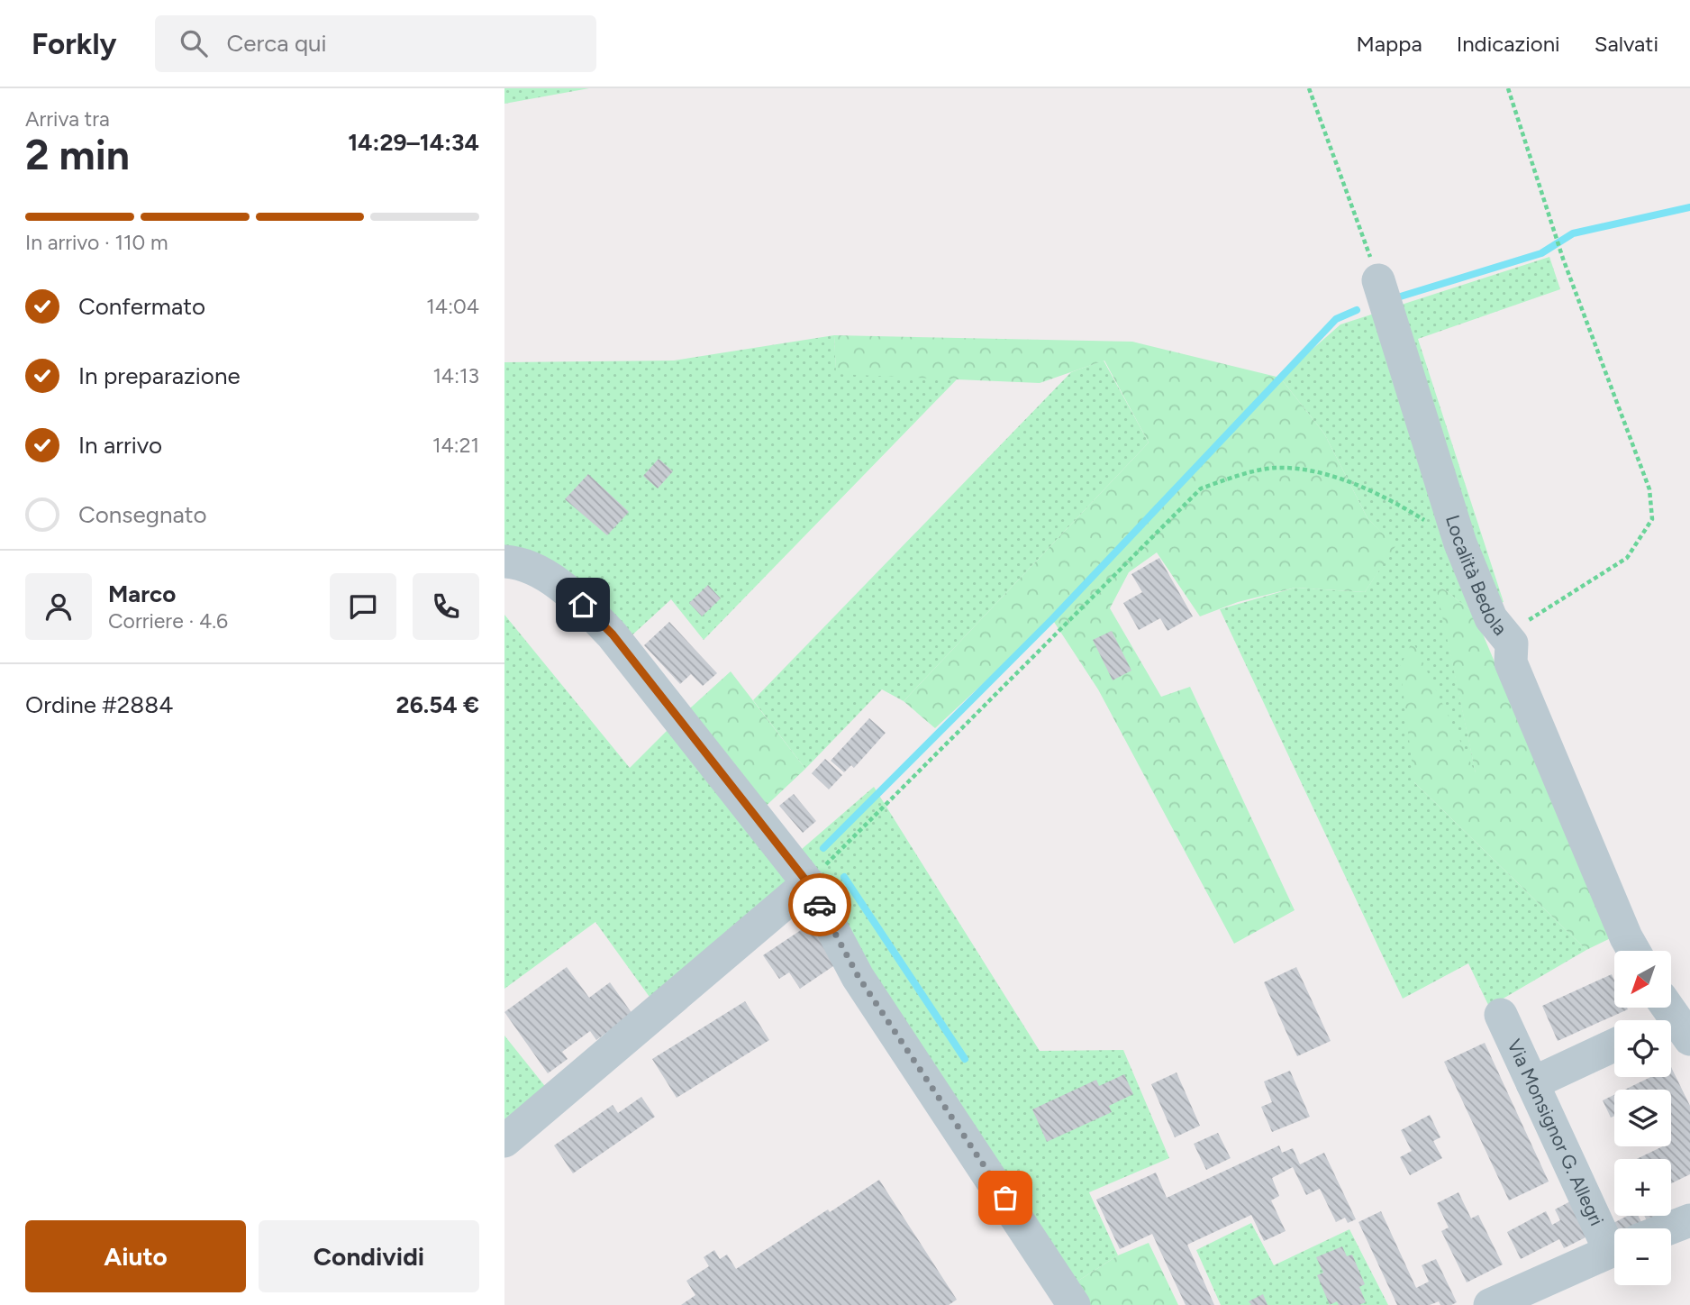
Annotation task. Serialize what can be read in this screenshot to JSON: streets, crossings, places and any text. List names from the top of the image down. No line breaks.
{"streets":{"street":["Località Bedola","Via Monsignor G. Allegri"]},"north":"bottom left","page":{"header":"Forkly","search":"Cerca qui","nav":["Mappa","Indicazioni","Salvati"],"heading":["2 min","Arriva tra","14:29–14:34"],"panel":["Marco","Corriere · 4.6","Ordine #2884","26.54 €"],"bar":"In arrivo · 110 m","list":[["Confermato","14:04"],["In preparazione","14:13"],["In arrivo","14:21"],"Consegnato"],"map_buttons":["+","−"],"buttons":["Aiuto","Condividi"]}}
